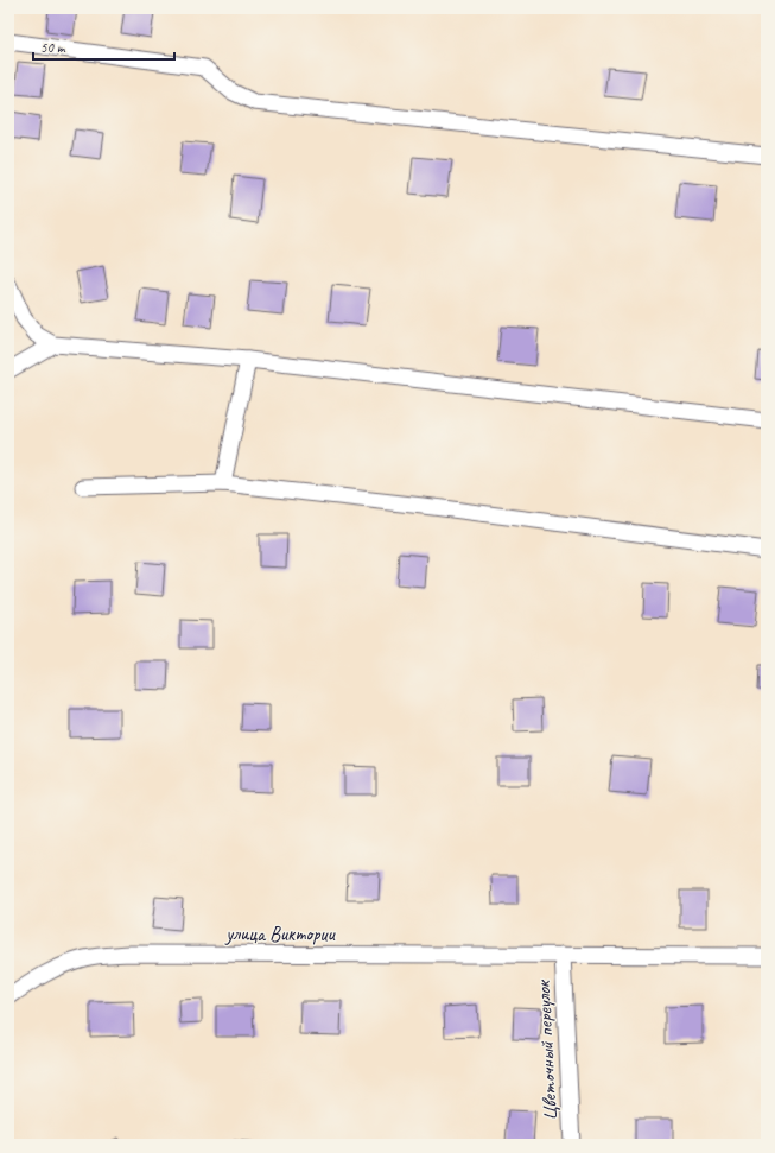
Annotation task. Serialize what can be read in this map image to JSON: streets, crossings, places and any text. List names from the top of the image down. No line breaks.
{"streets":{"street":["улица Виктории","Цветочный переулок"]},"crossings":[["улица Виктории","Цветочный переулок"]],"scale_bar":"50 m"}
